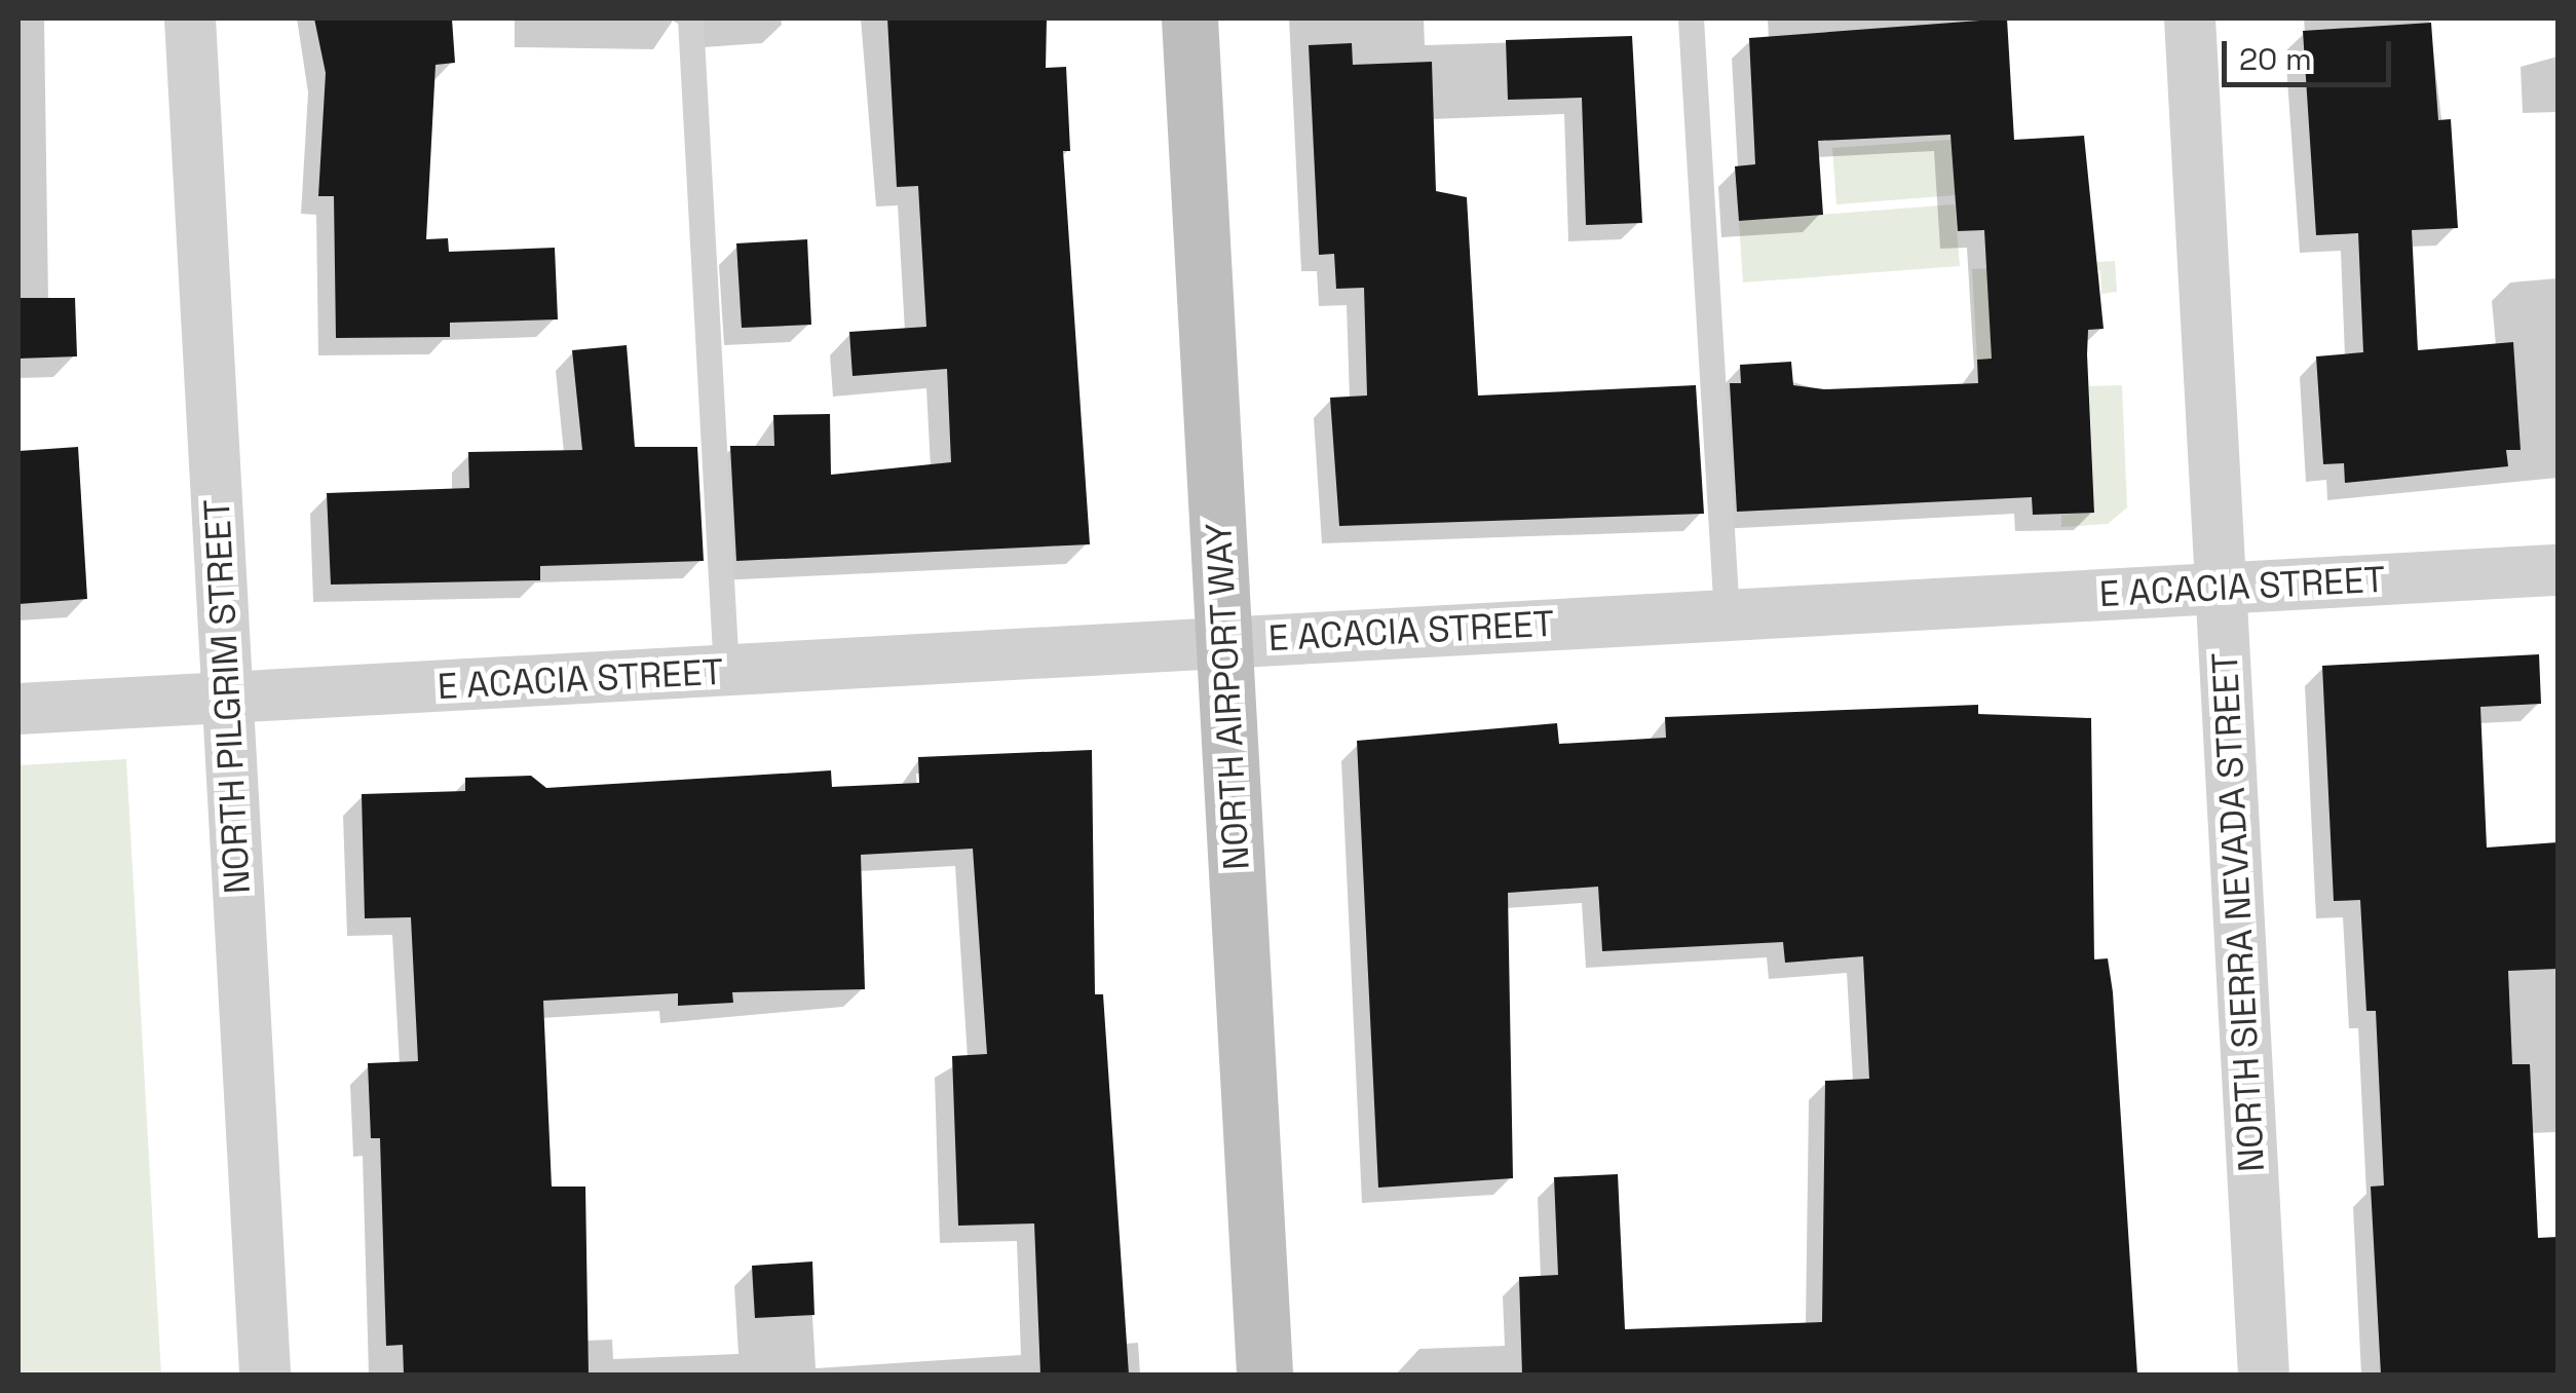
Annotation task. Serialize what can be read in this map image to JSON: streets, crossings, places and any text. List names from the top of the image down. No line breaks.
{"streets":{"main road":["NORTH AIRPORT WAY"],"street":["E ACACIA STREET","NORTH PILGRIM STREET","NORTH SIERRA NEVADA STREET"]},"crossings":[["E ACACIA STREET","NORTH PILGRIM STREET"],["E ACACIA STREET","NORTH AIRPORT WAY"],["E ACACIA STREET","NORTH SIERRA NEVADA STREET"]],"scale_bar":"20 m"}
